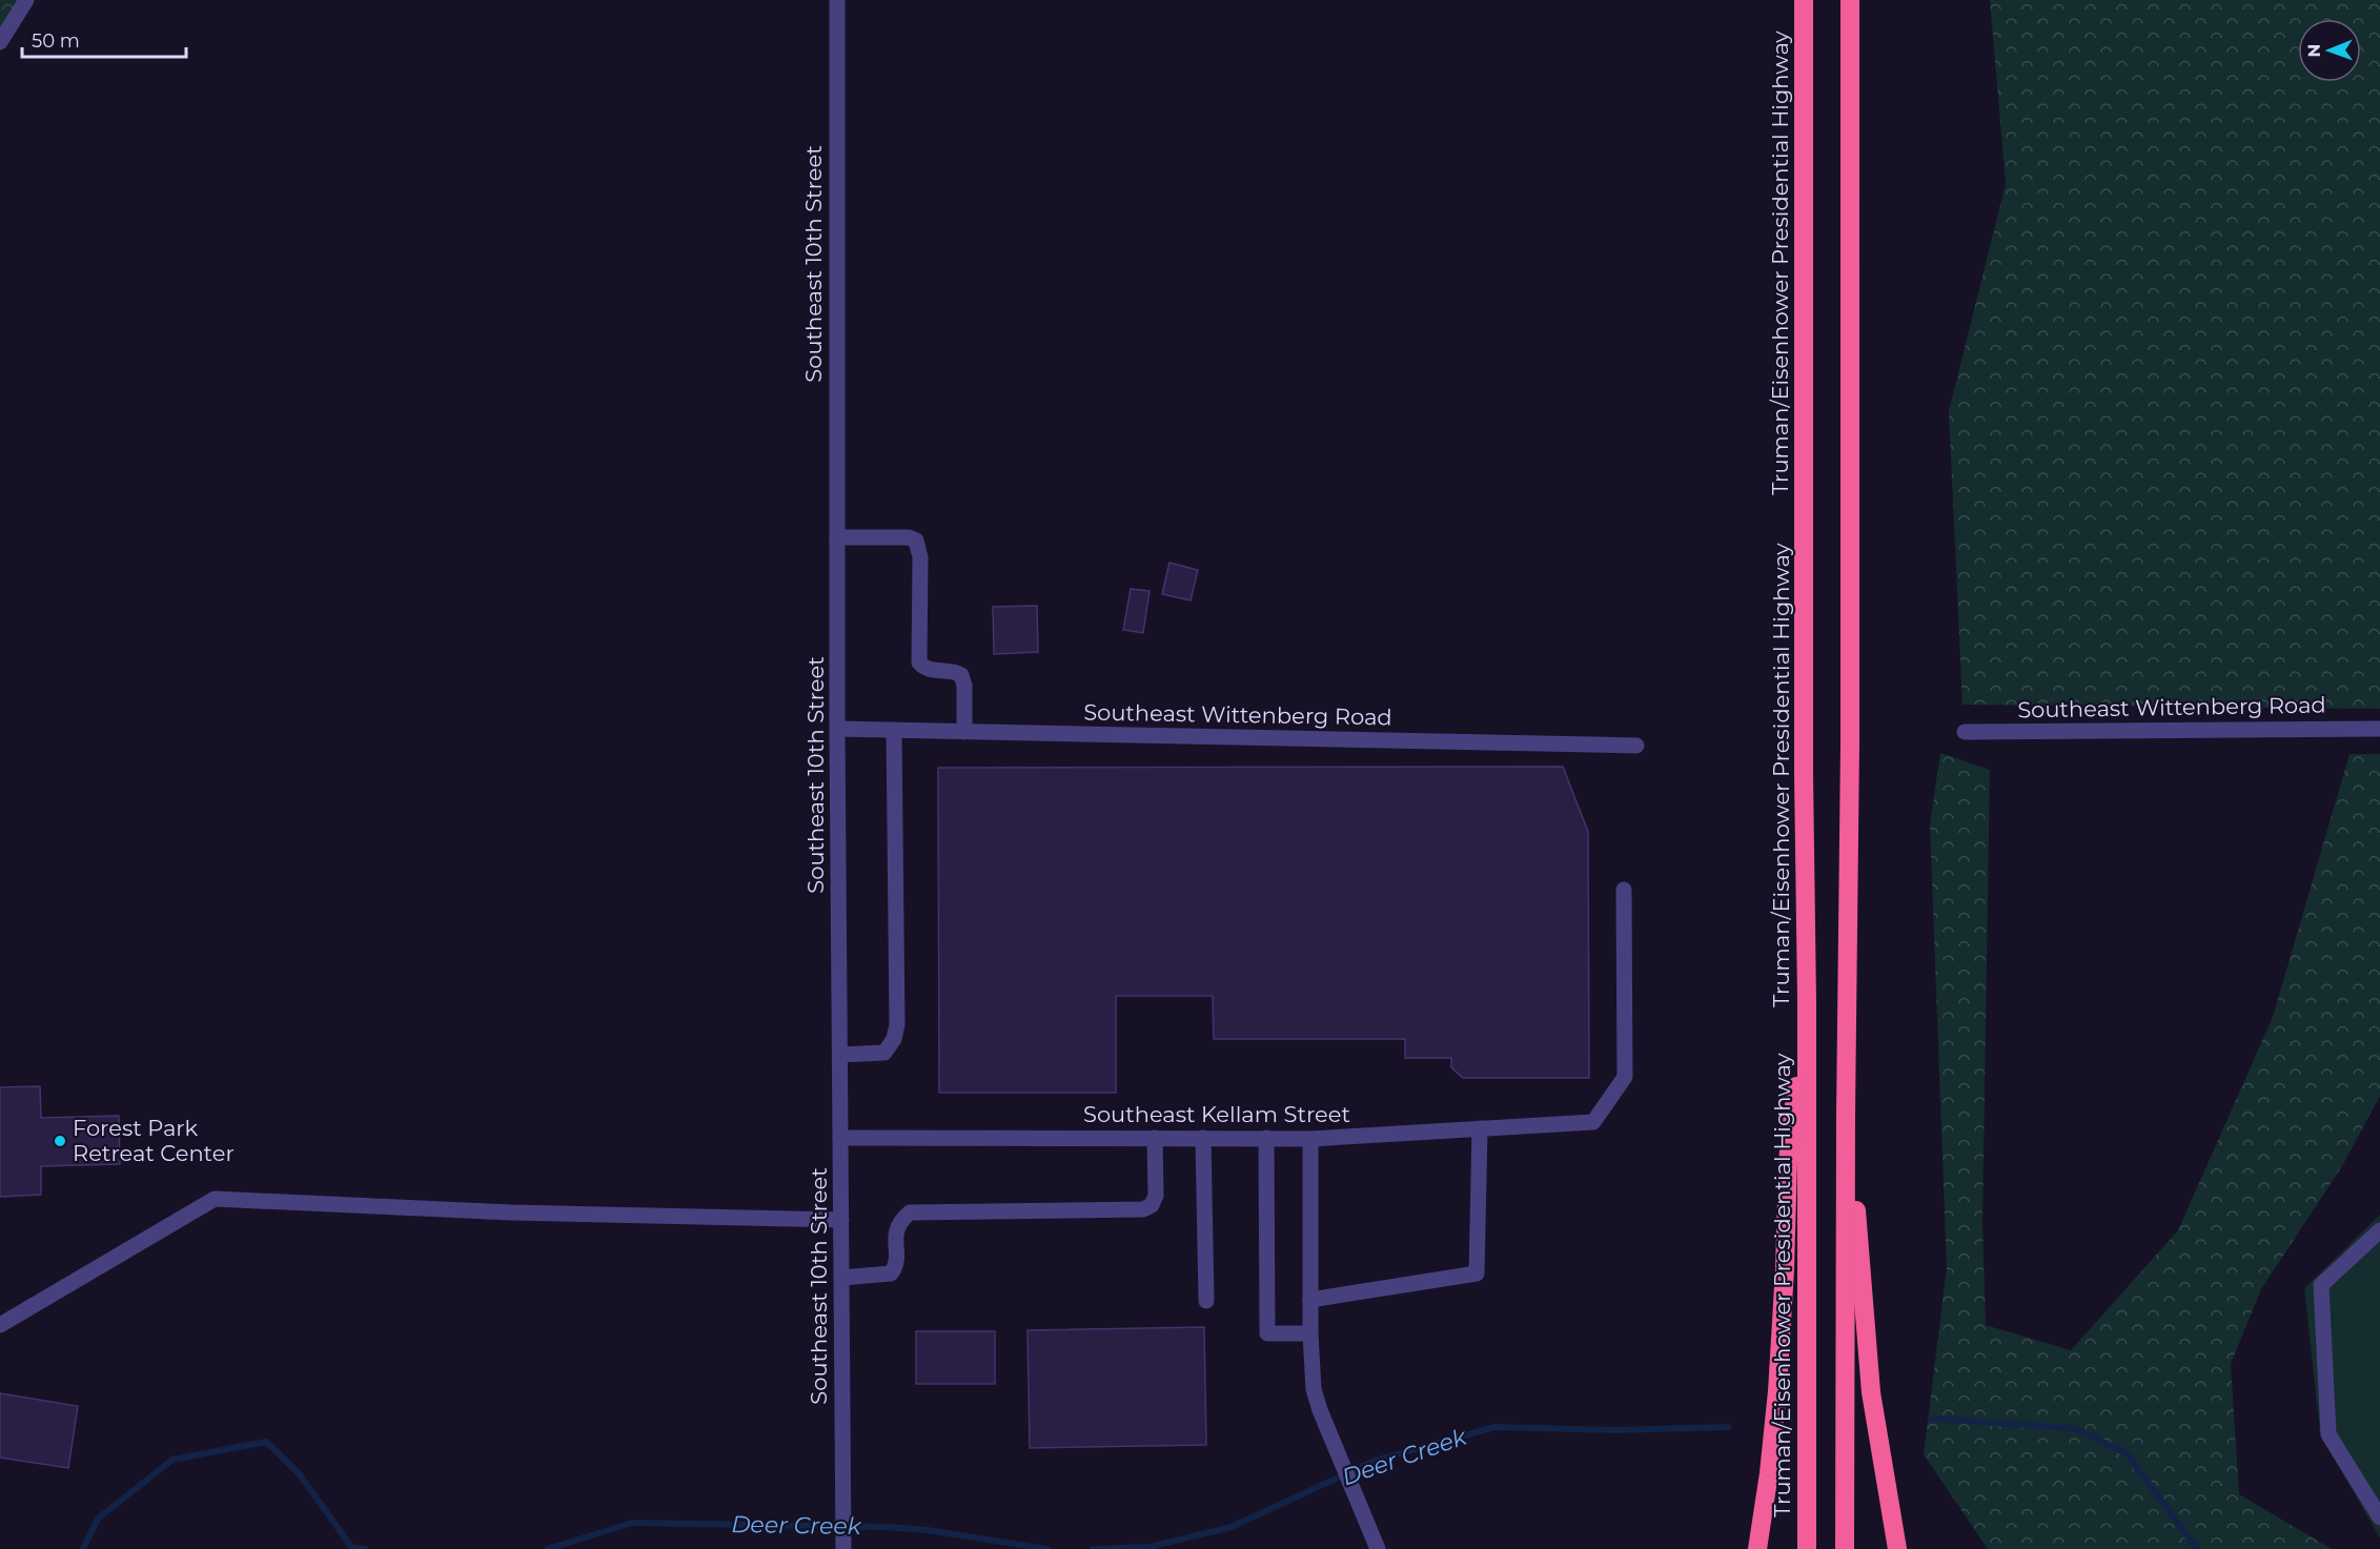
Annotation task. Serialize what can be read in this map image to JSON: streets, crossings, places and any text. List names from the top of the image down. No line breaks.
{"streets":{"highway":["Truman/Eisenhower Presidential Highway"],"street":["Southeast 10th Street","Southeast Wittenberg Road","Southeast Kellam Street"]},"crossings":[["Southeast 10th Street","Southeast Wittenberg Road"],["Southeast 10th Street","Southeast Kellam Street"]],"water":["Deer Creek"],"places":["Forest Park Retreat Center"],"scale_bar":"50 m","north":"left"}
